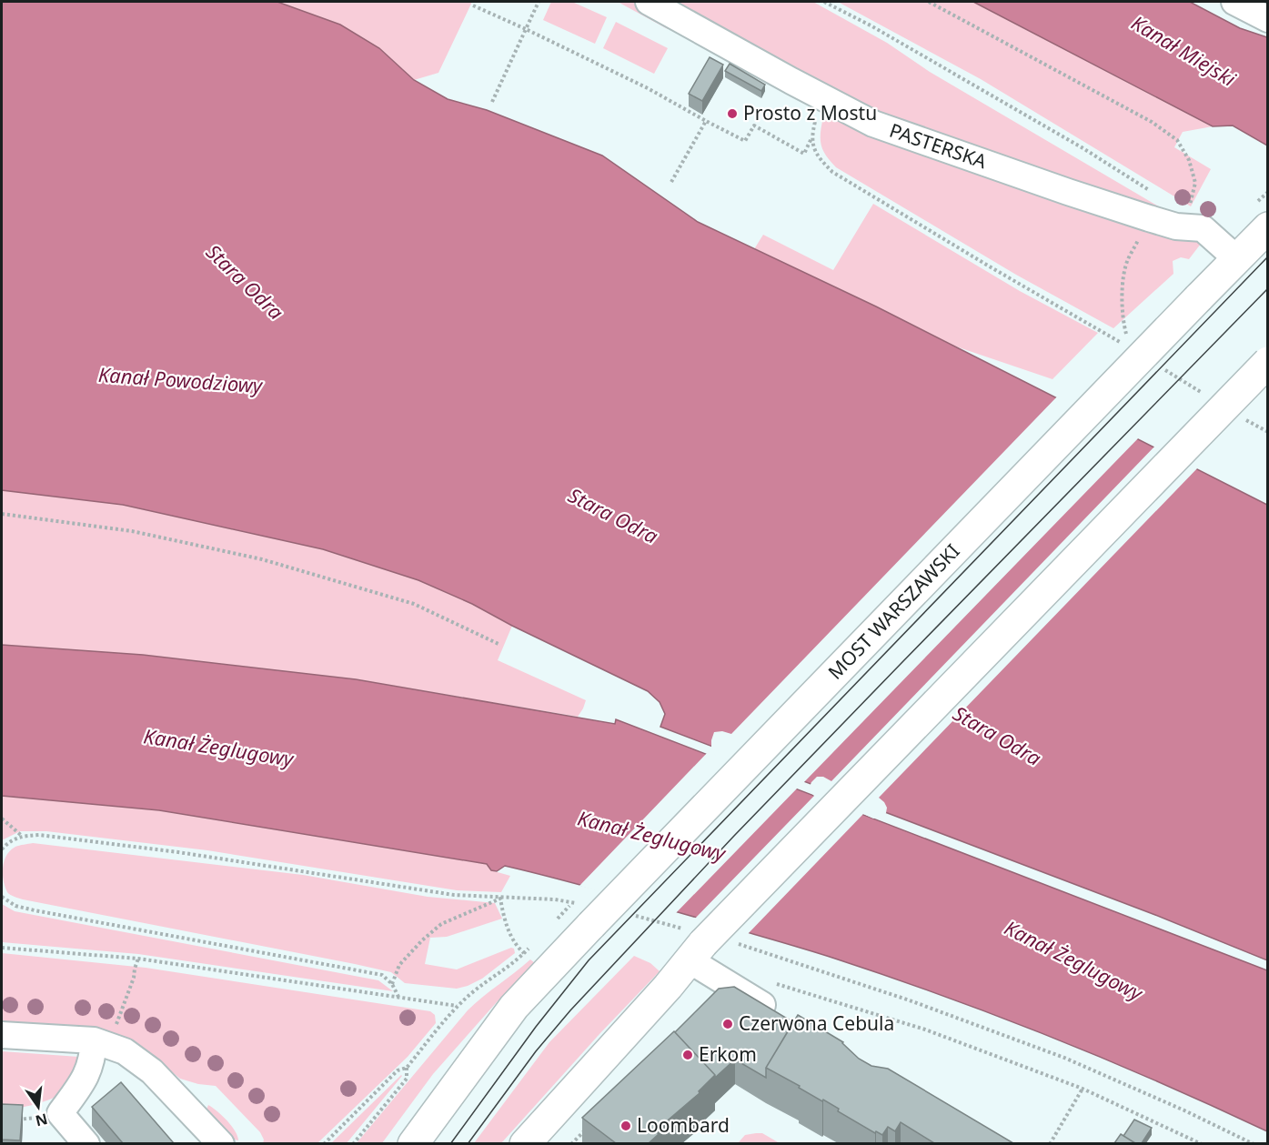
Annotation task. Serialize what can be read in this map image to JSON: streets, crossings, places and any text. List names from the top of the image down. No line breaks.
{"streets":{"main road":["MOST WARSZAWSKI"],"street":["PASTERSKA"]},"water":["Kanał Miejski","Stara Odra","Kanał Powodziowy","Kanał Żeglugowy"],"places":["Prosto z Mostu","Czerwona Cebula","Erkom","Loombard"],"north":"bottom"}
